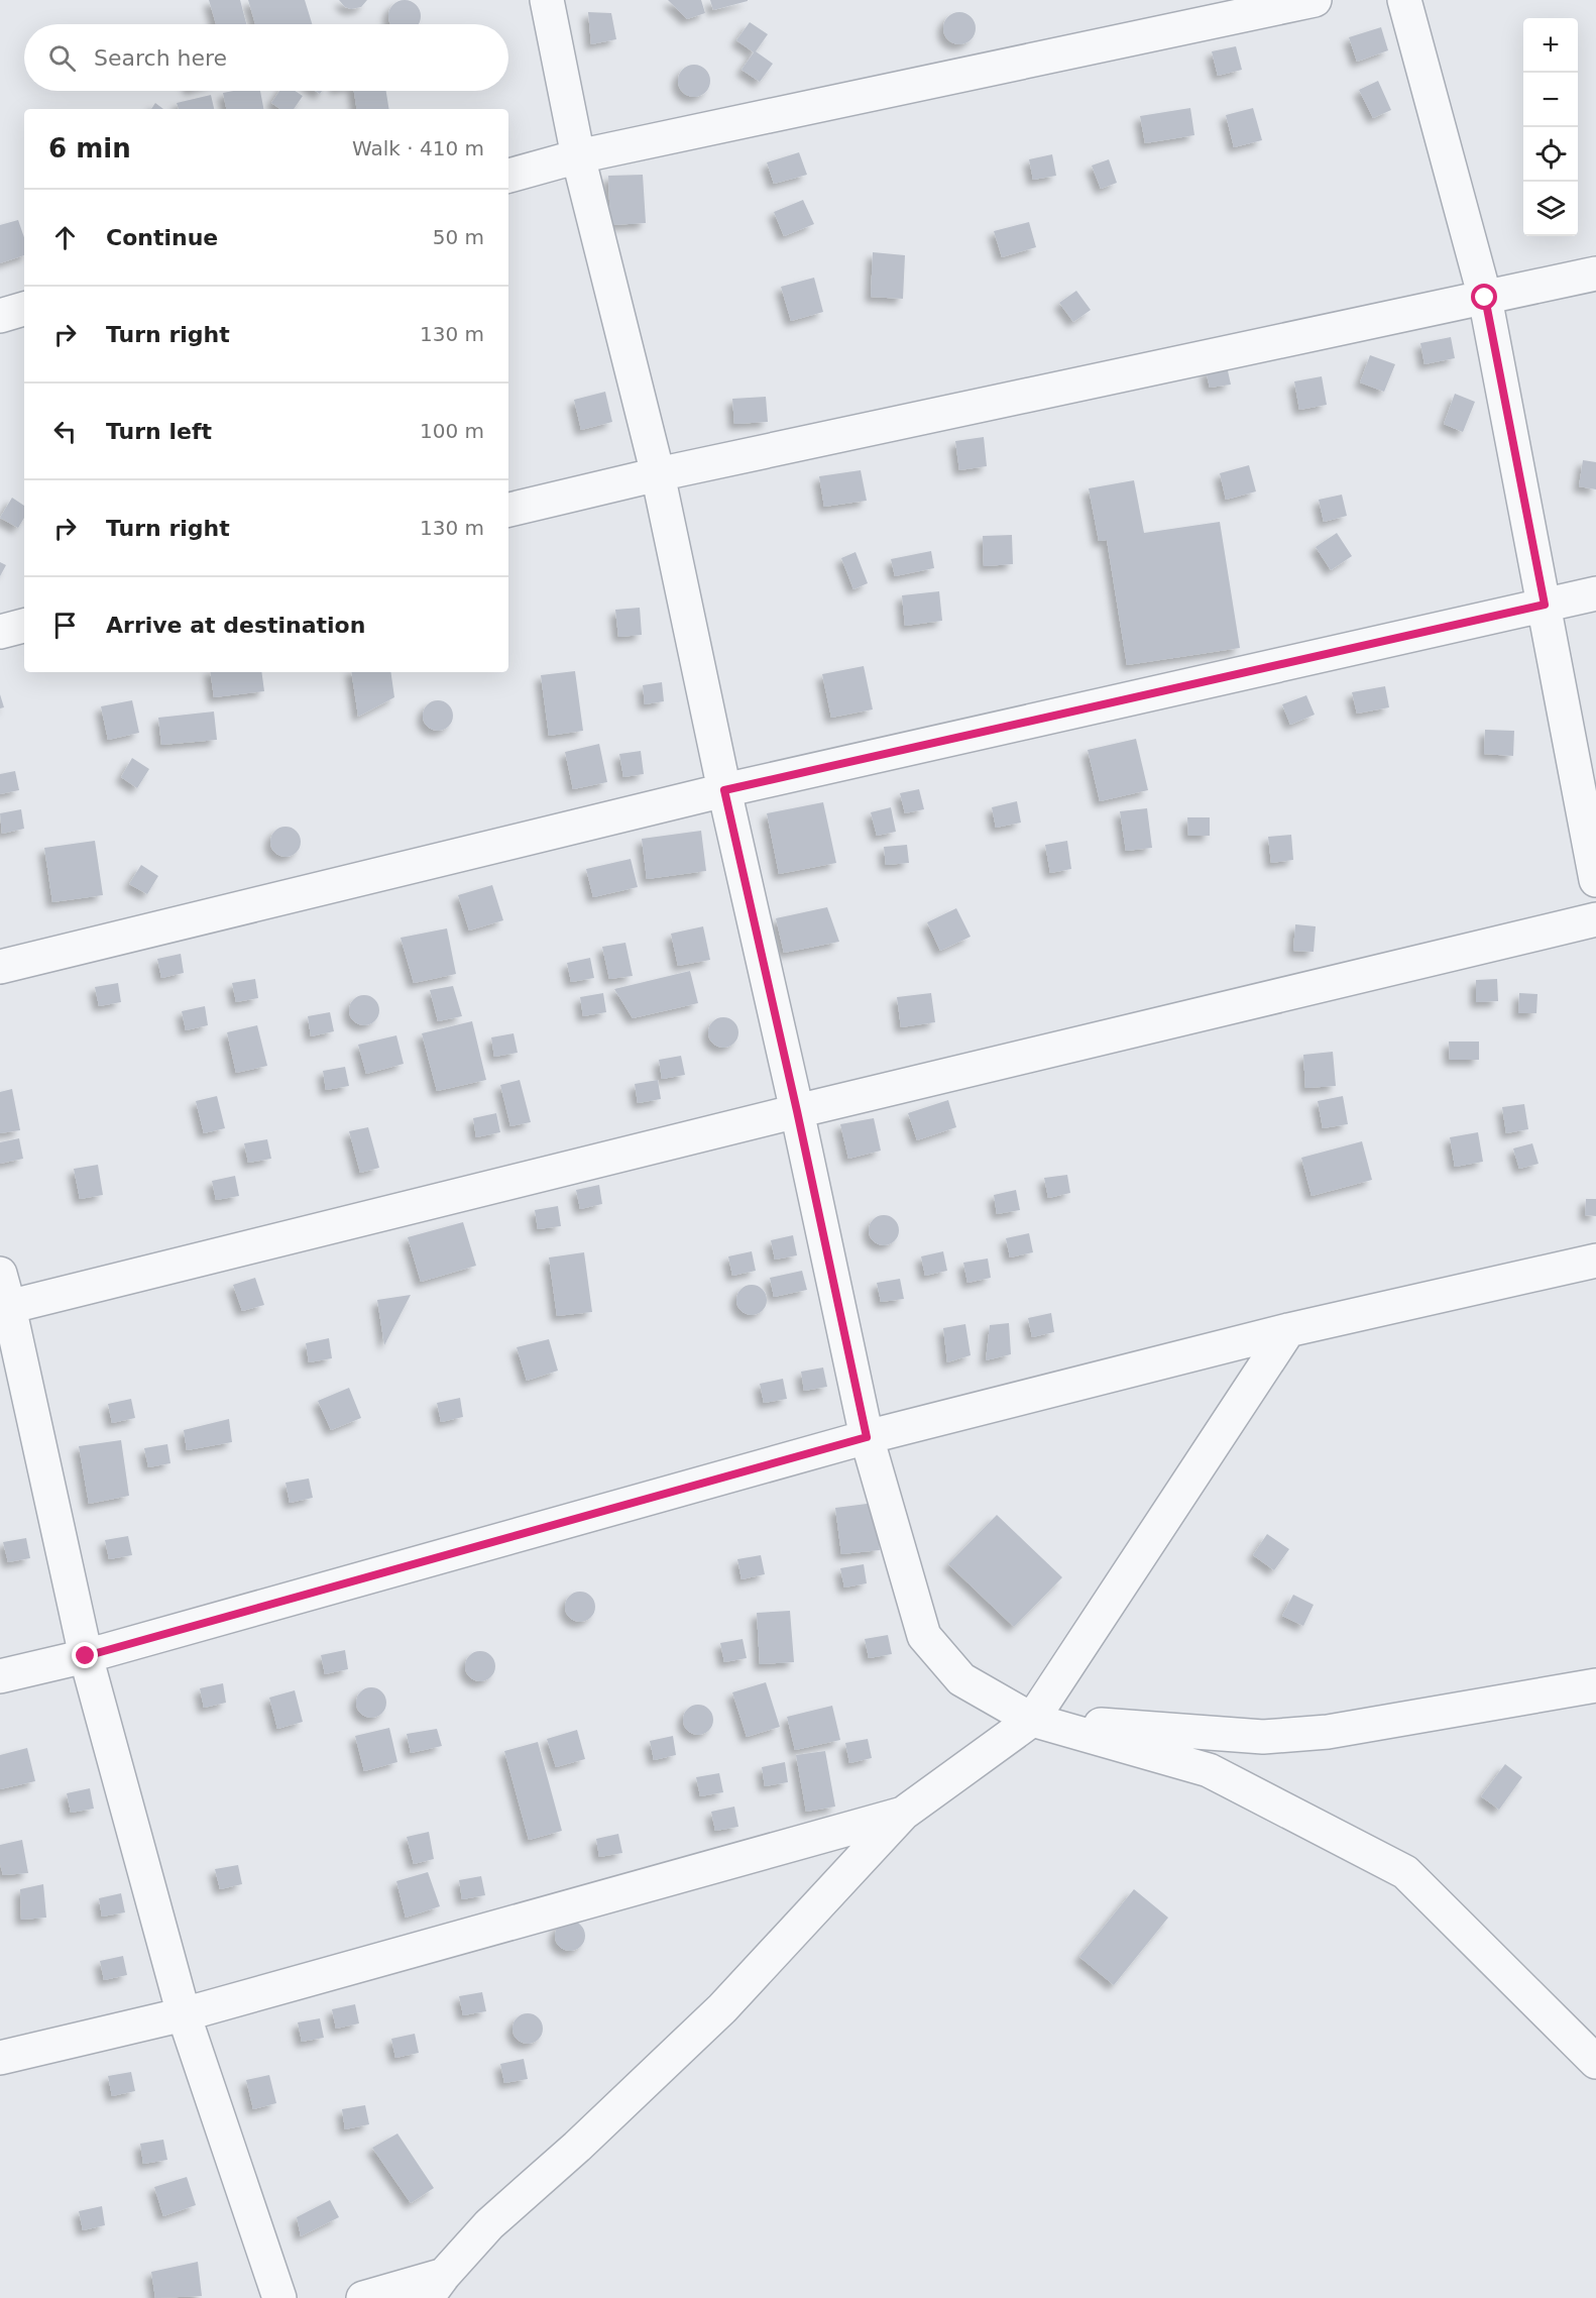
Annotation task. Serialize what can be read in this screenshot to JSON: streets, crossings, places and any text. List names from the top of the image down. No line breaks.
{"page":{"map_buttons":["+","−"],"search":"Search here","heading":["6 min","Walk · 410 m"],"list":[["Continue","50 m"],["Turn right","130 m"],["Turn left","100 m"],["Turn right","130 m"],"Arrive at destination"]}}
